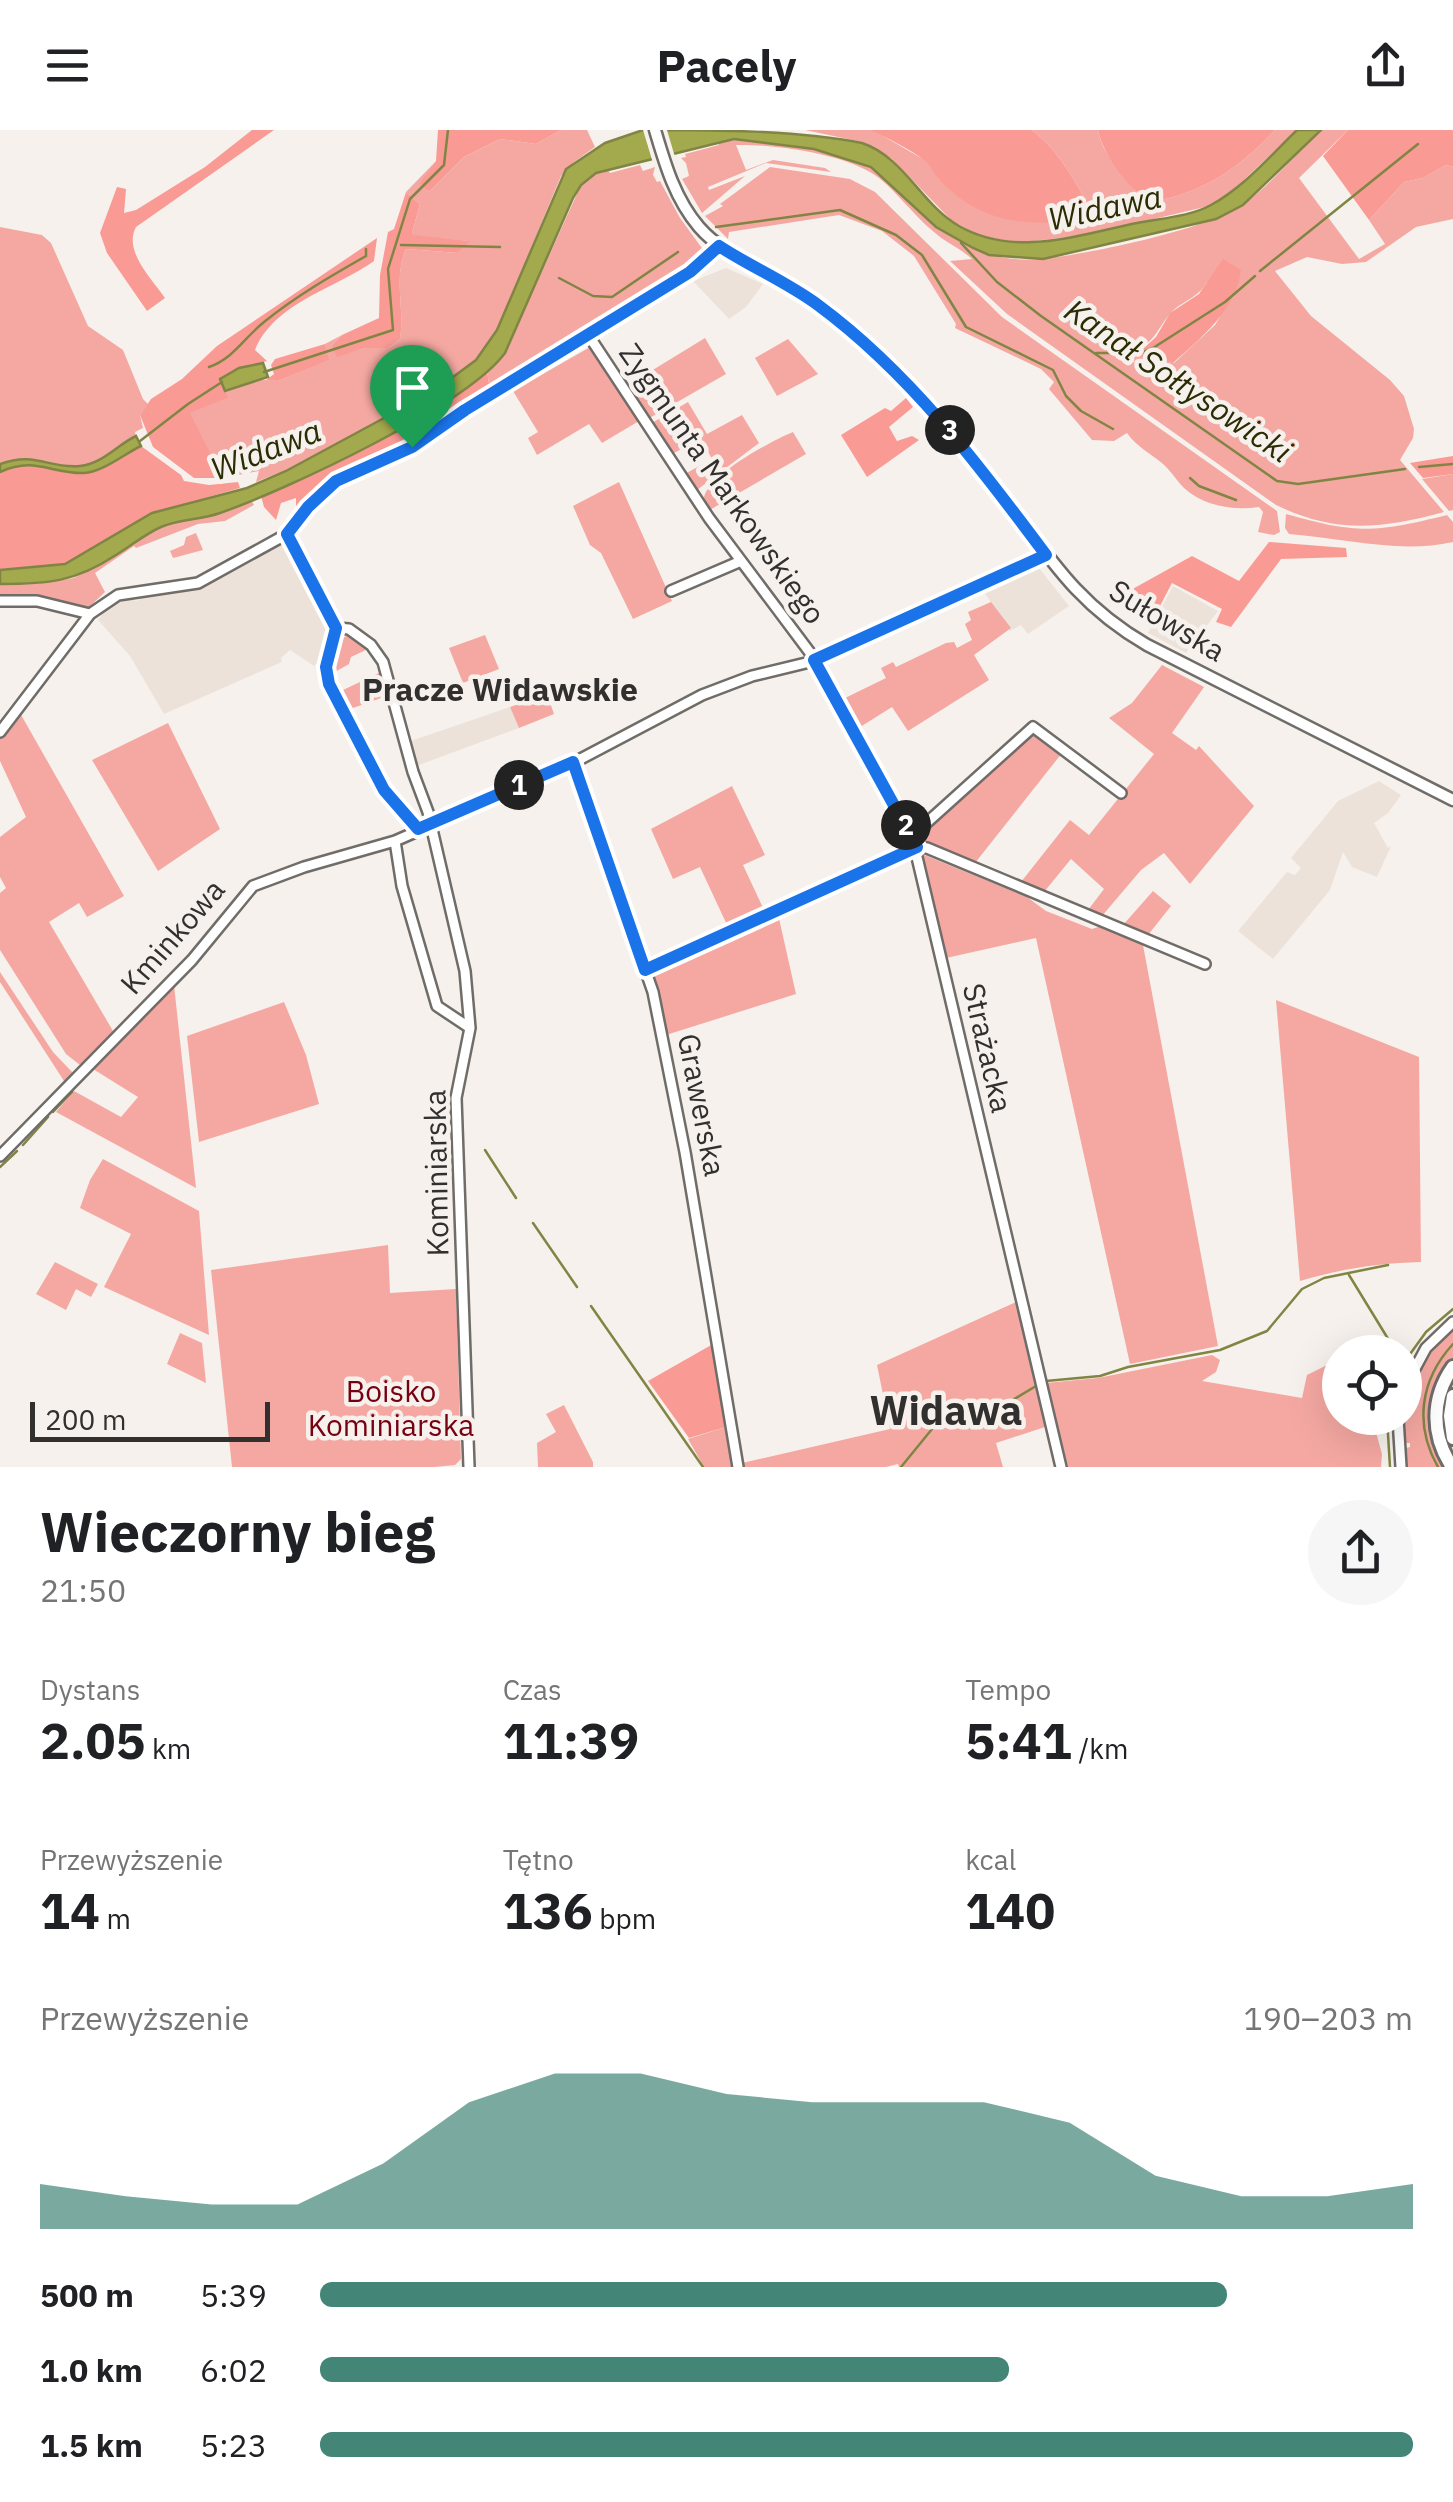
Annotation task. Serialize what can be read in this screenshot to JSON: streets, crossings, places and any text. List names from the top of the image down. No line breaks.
{"streets":{"main road":["Sułowska"],"street":["Zygmunta Markowskiego","Kminkowa","Strażacka","Grawerska","Kominiarska"]},"crossings":[["Zygmunta Markowskiego","Kminkowa"],["Zygmunta Markowskiego","Strażacka"],["Sułowska","Kminkowa"],["Kminkowa","Strażacka"],["Kminkowa","Grawerska"],["Kminkowa","Kominiarska"]],"districts":["Pracze Widawskie","Widawa"],"water":["Widawa","Kanał Sołtysowicki"],"parks":["Boisko Kominiarska"],"scale_bar":"200 m","page":{"header":"Pacely","pins":["3","1","2"],"scale":"200 m","heading":["Wieczorny bieg","21:50"],"stats":[["Dystans","2.05 km"],["Czas","11:39"],["Tempo","5:41 /km"],["Przewyższenie","14 m"],["Tętno","136 bpm"],["kcal","140"]],"chart":["Przewyższenie","190–203 m"],"list":[{"name":"500 m","note":"5:39"},{"name":"1.0 km","note":"6:02"},{"name":"1.5 km","note":"5:23"}]}}
